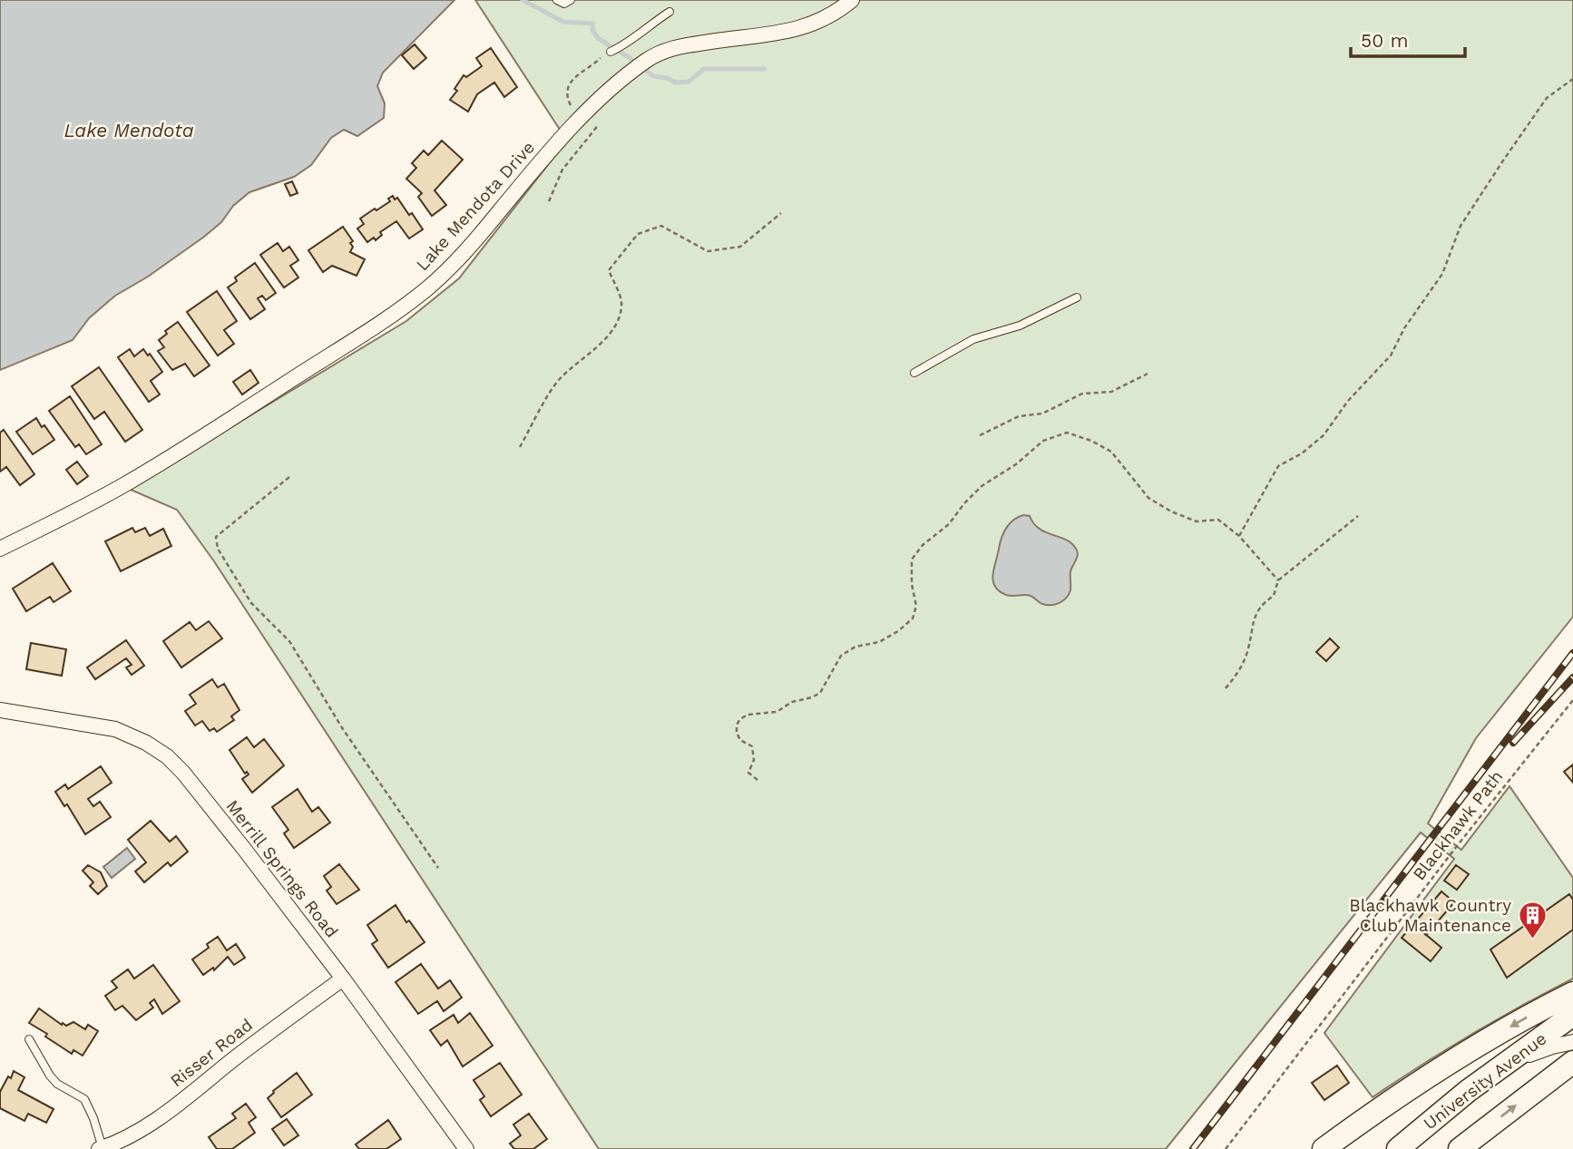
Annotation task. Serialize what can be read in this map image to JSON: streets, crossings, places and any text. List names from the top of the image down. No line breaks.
{"streets":{"main road":["University Avenue"],"street":["Lake Mendota Drive","Merrill Springs Road","Risser Road"],"path":["Blackhawk Path"]},"crossings":[["Merrill Springs Road","Risser Road"]],"water":["Lake Mendota"],"places":{"building":["Blackhawk Country Club Maintenance"]},"scale_bar":"50 m"}
